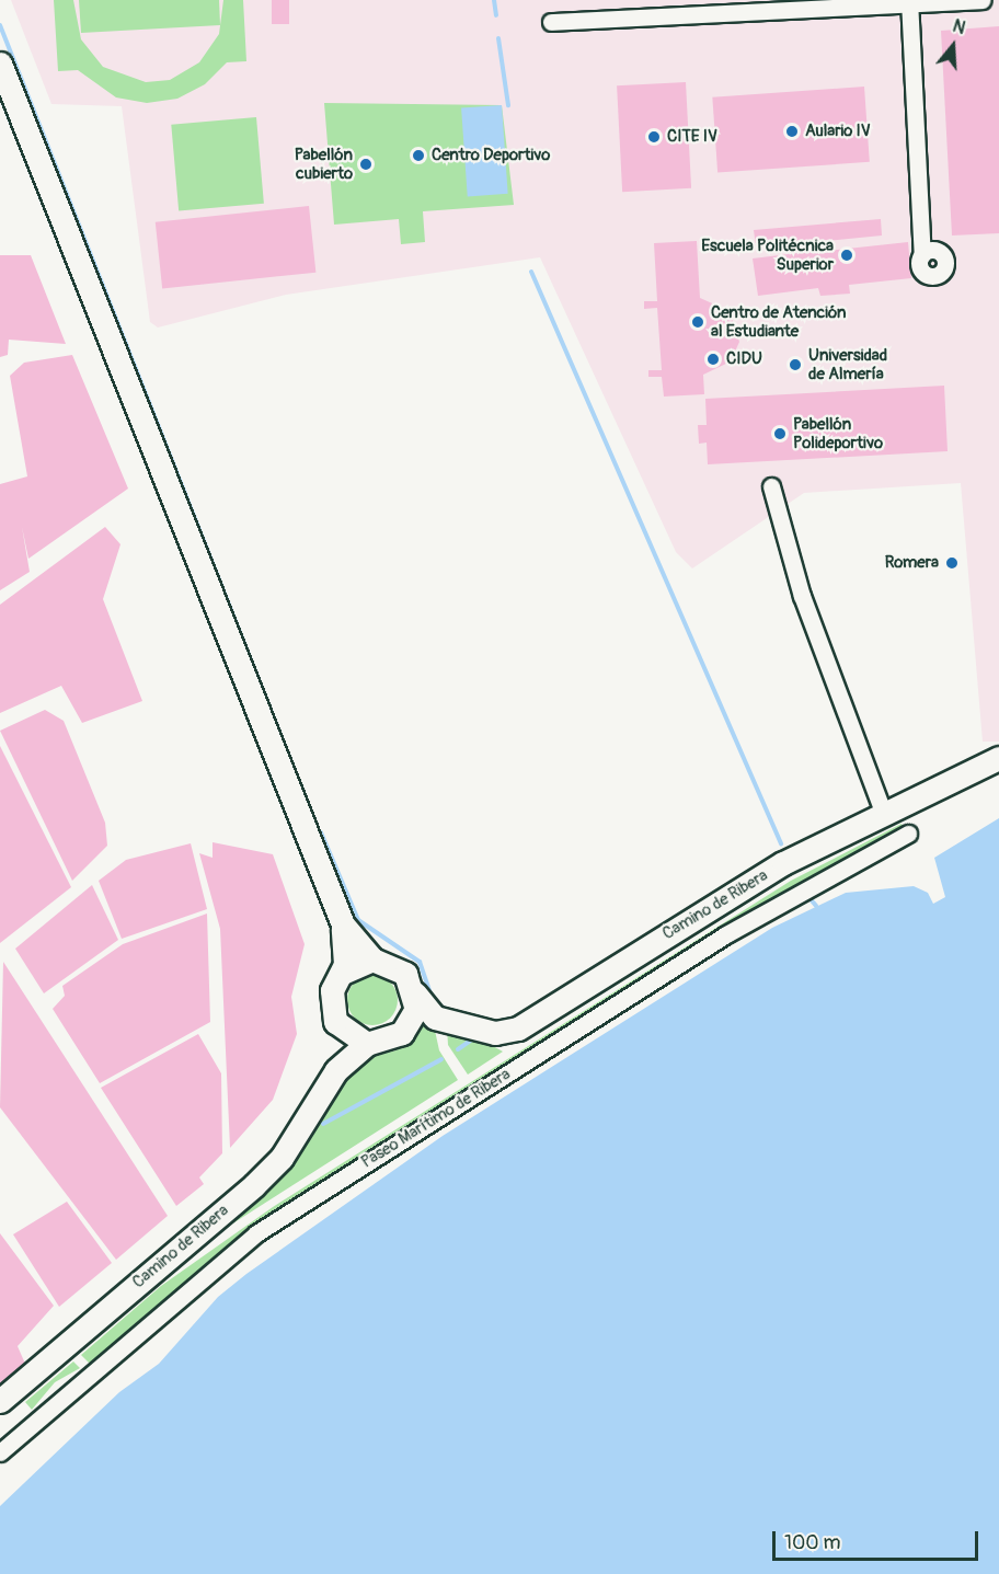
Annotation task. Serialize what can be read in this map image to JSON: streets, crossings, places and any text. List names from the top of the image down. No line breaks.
{"streets":{"main road":["Camino de Ribera"],"street":["Paseo Marítimo de Ribera"]},"places":["Aulario IV","CITE IV","Centro Deportivo","Pabellón cubierto","Escuela Politécnica Superior","Centro de Atención al Estudiante","CIDU","Universidad de Almería","Pabellón Polideportivo","Romera"],"scale_bar":"100 m","north":"top"}
